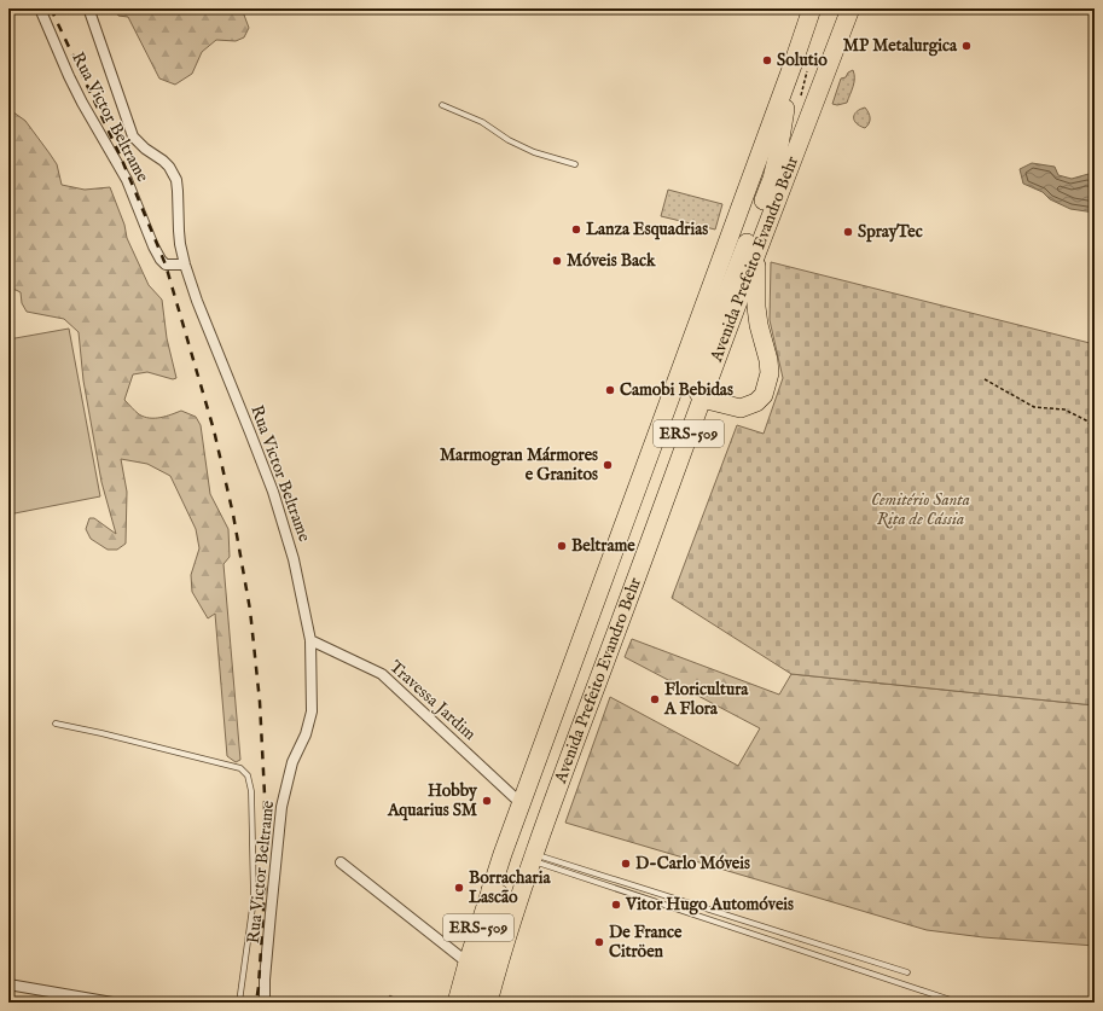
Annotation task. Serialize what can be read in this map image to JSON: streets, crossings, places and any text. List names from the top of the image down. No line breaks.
{"streets":{"highway":["Avenida Prefeito Evandro Behr","ERS-509"],"street":["Rua Victor Beltrame","Travessa Jardim"]},"crossings":[["Rua Victor Beltrame","Travessa Jardim"],["Avenida Prefeito Evandro Behr","Travessa Jardim"]],"parks":["Cemitério Santa Rita de Cássia"],"places":["MP Metalurgica","Solutio","Lanza Esquadrias","SprayTec","Móveis Back","Camobi Bebidas","Marmogran Mármores e Granitos","Beltrame","Floricultura A Flora","Hobby Aquarius SM","D-Carlo Móveis","Borracharia Lascão","Vitor Hugo Automóveis","De France Citröen"]}
